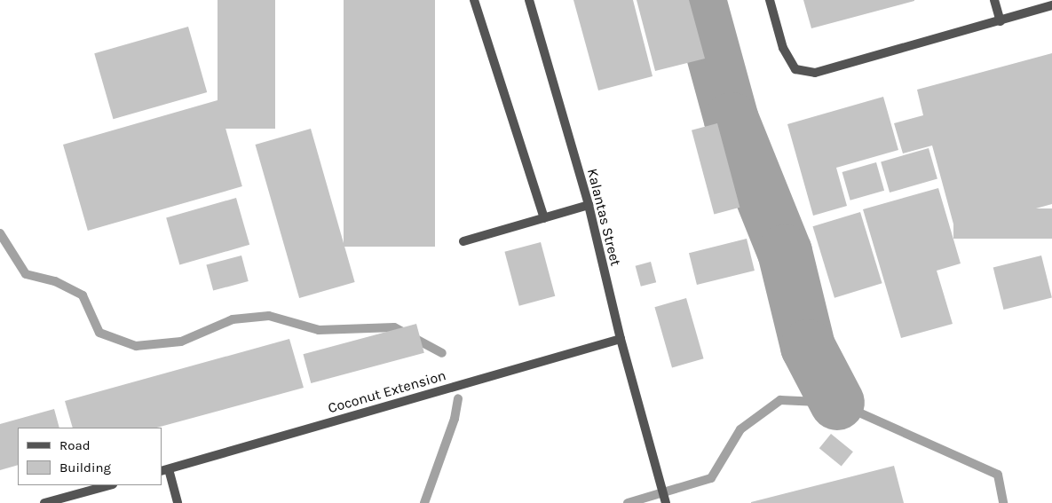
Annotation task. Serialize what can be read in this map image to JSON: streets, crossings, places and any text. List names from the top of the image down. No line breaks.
{"streets":{"street":["Kalantas Street","Coconut Extension"]},"crossings":[["Kalantas Street","Coconut Extension"]],"legend":["Road","Building"]}
